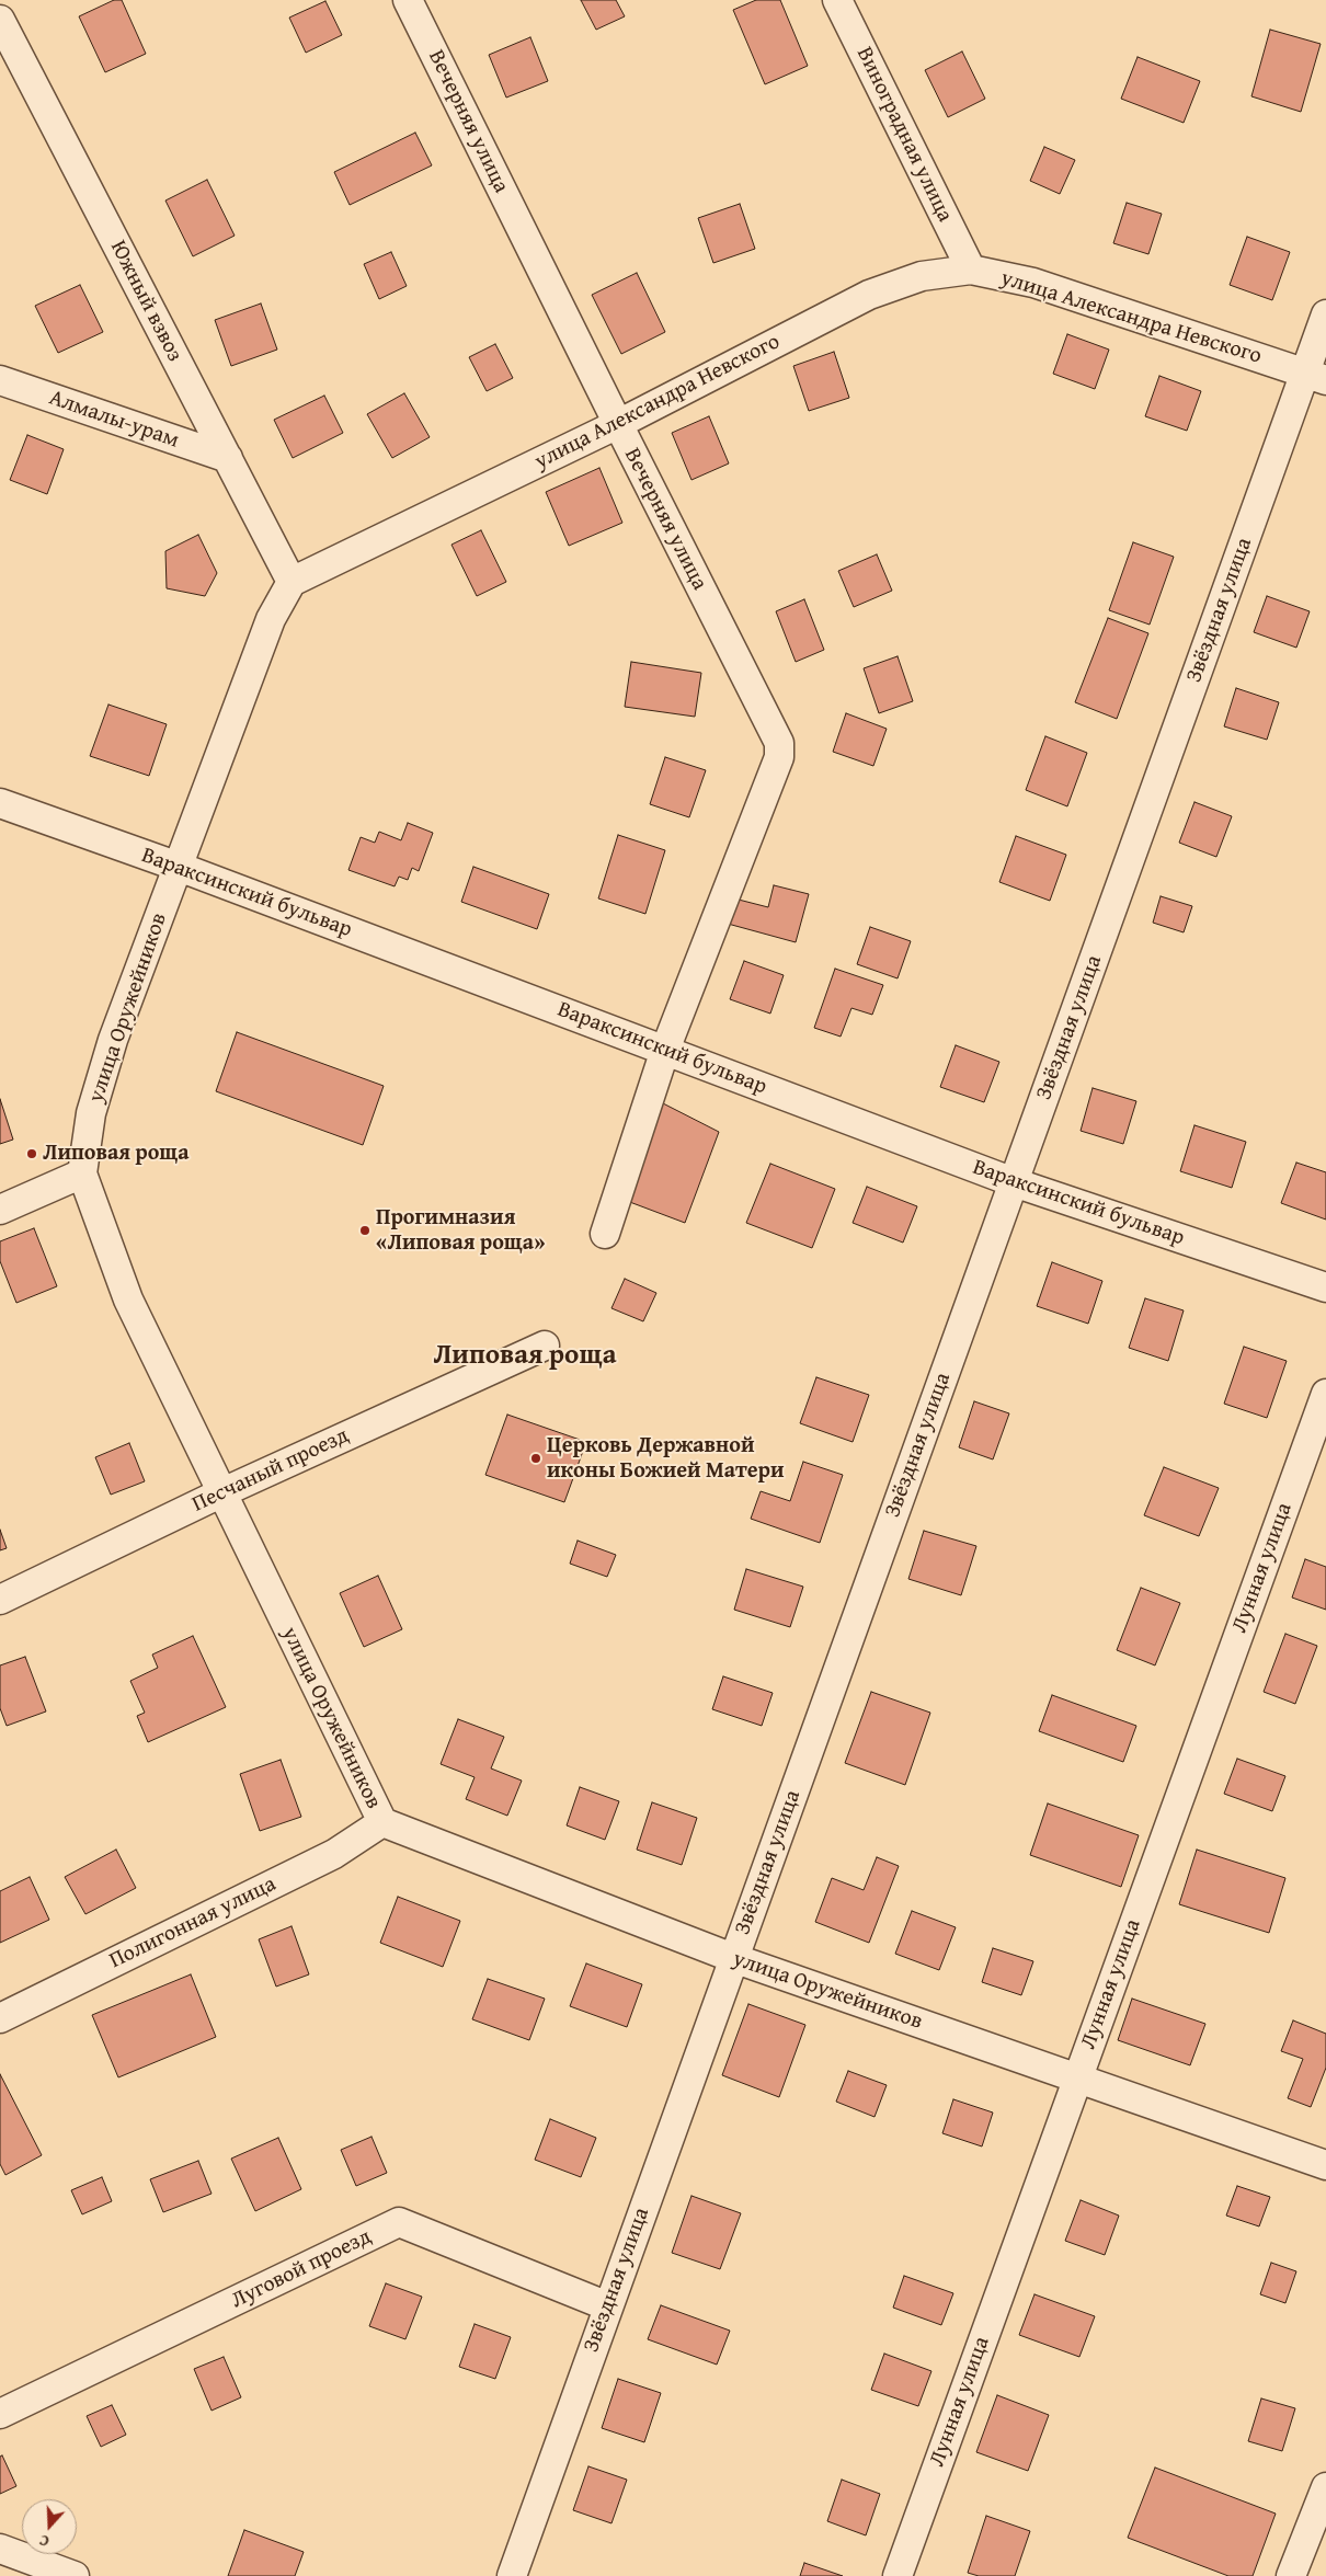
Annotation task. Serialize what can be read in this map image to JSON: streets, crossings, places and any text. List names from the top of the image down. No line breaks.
{"streets":{"street":["Вечерняя улица","Виноградная улица","Южный взвоз","улица Александра Невского","Алмалы-урам","Звёздная улица","Вараксинский бульвар","улица Оружейников","Песчаный проезд","Лунная улица","Полигонная улица","Луговой проезд"]},"crossings":[["Вечерняя улица","улица Александра Невского"],["Вечерняя улица","Вараксинский бульвар"],["Виноградная улица","улица Александра Невского"],["Южный взвоз","улица Александра Невского"],["Южный взвоз","Алмалы-урам"],["улица Александра Невского","Звёздная улица"],["Звёздная улица","Вараксинский бульвар"],["Звёздная улица","улица Оружейников"],["Звёздная улица","Луговой проезд"],["Вараксинский бульвар","улица Оружейников"],["улица Оружейников","Песчаный проезд"],["улица Оружейников","Лунная улица"],["улица Оружейников","Полигонная улица"]],"districts":["Липовая роща"],"places":["Липовая роща","Прогимназия «Липовая роща»","Церковь Державной иконы Божией Матери"],"north":"bottom"}
